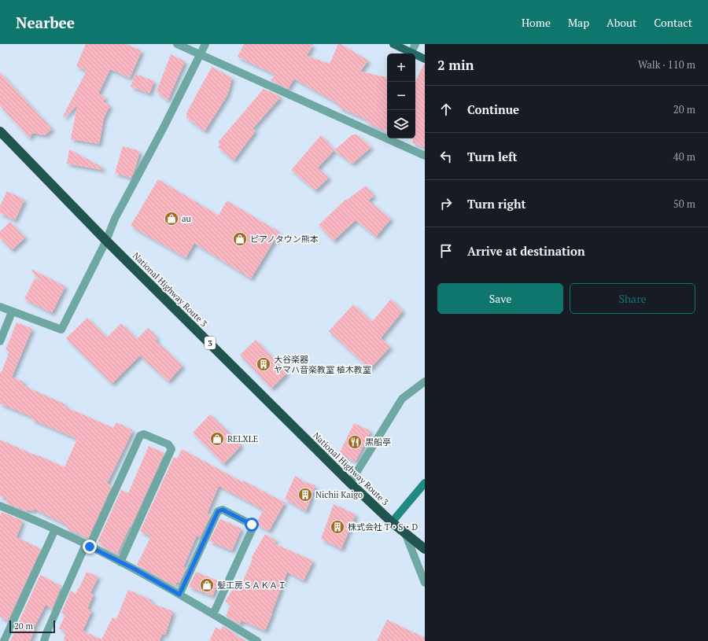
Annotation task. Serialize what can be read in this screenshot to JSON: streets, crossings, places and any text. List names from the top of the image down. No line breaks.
{"streets":{"highway":["National Highway Route 3","3"]},"places":{"shop":["au","ピアノタウン熊本","RELXLE","髪工房ＳＡＫＡＩ"],"building":["大谷楽器 ヤマハ音楽教室 植木教室","Nichii Kaigo","株式会社 T・S・D"],"restaurant":["黒船亭"]},"scale_bar":"20 m","page":{"header":"Nearbee","nav":["Home","Map","About","Contact"],"heading":["2 min","Walk · 110 m"],"map_buttons":["+","−"],"list":[["Continue","20 m"],["Turn left","40 m"],["Turn right","50 m"],"Arrive at destination"],"buttons":["Save","Share"],"scale":"20 m"}}
